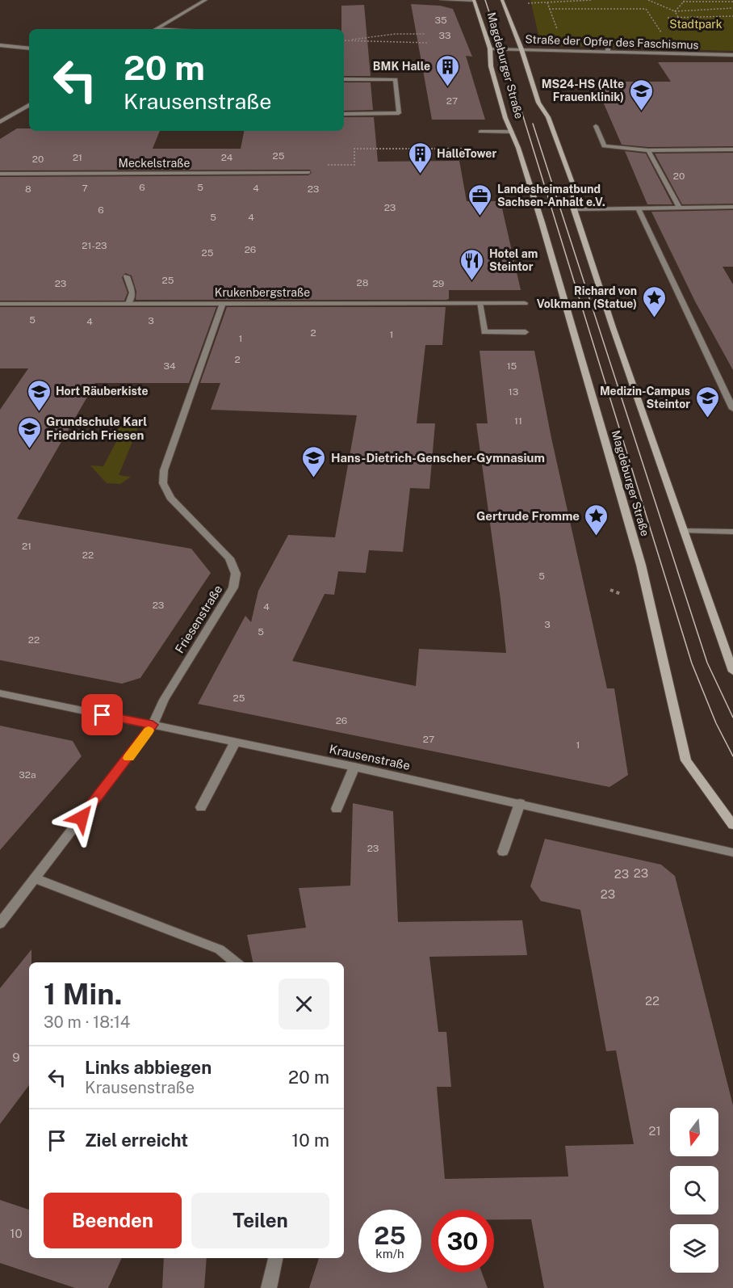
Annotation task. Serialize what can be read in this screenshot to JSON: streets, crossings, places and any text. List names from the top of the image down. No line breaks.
{"streets":{"street":["Straße der Opfer des Faschismus","Magdeburger Straße","Meckelstraße","Krukenbergstraße","Friesenstraße","Krausenstraße"]},"crossings":[["Straße der Opfer des Faschismus","Magdeburger Straße"],["Krukenbergstraße","Friesenstraße"],["Friesenstraße","Krausenstraße"]],"parks":["Stadtpark"],"places":{"building":["BMK Halle","HalleTower"],"school or university":["MS24-HS (Alte Frauenklinik)","Hort Räuberkiste","Medizin-Campus Steintor","Grundschule Karl Friedrich Friesen","Hans-Dietrich-Genscher-Gymnasium"],"office":["Landesheimatbund Sachsen-Anhalt e.V."],"restaurant":["Hotel am Steintor"],"place":["Richard von Volkmann (Statue)","Gertrude Fromme"]},"house_numbers":["35","33","27","25","21","24","20","20","6","5","7","4","8","23","23","6","5","4","21-23","26","25","25","28","23","29","5","3","4","2","1","1","2","34","15","13","11","21","22","5","23","4","3","5","22","25","26","27","1","32a","23","23","23","23","22","9","21","10"],"north":"bottom","page":{"turn":["20 m","Krausenstraße"],"heading":["1 Min.","30 m · 18:14"],"list":[{"name":"Links abbiegen","note":"Krausenstraße","value":"20 m"},{"name":"Ziel erreicht","value":"10 m"}],"buttons":["Beenden","Teilen"],"speed":"25 km/h","limit":"30"}}
